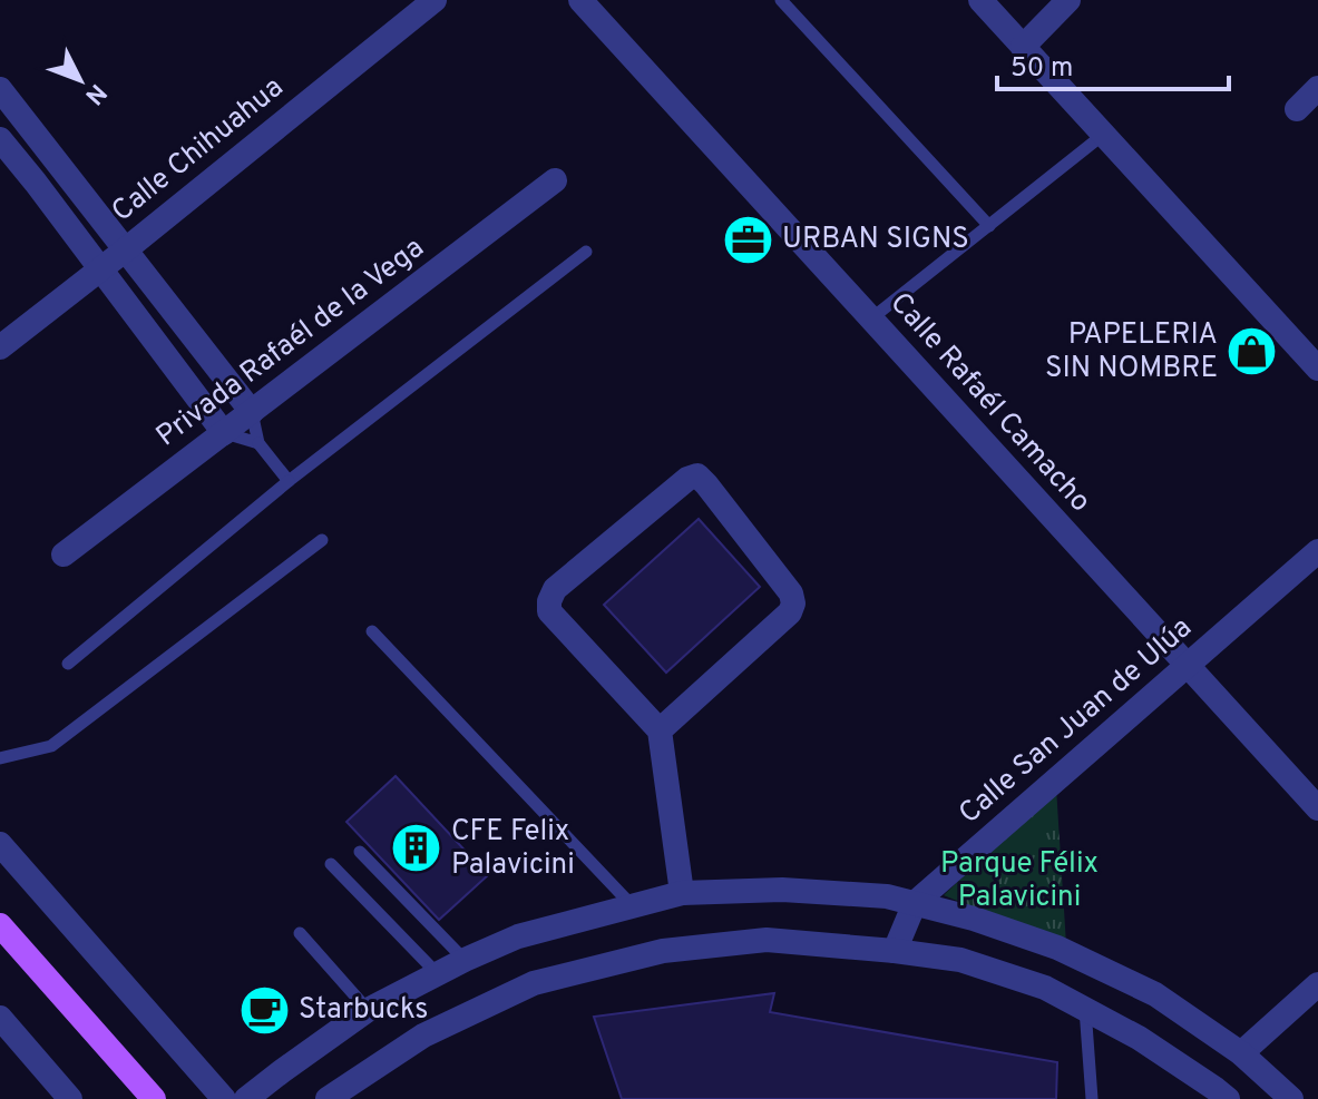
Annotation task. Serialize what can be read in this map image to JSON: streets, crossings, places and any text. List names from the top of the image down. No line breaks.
{"streets":{"street":["Calle Chihuahua","Privada Rafaél de la Vega","Calle Rafaél Camacho","Calle San Juan de Ulúa"]},"crossings":[["Calle Rafaél Camacho","Calle San Juan de Ulúa"]],"parks":["Parque Félix Palavicini"],"places":{"office":["URBAN SIGNS"],"shop":["PAPELERIA SIN NOMBRE"],"building":["CFE Felix Palavicini"],"cafe":["Starbucks"]},"scale_bar":"50 m","north":"bottom right"}
